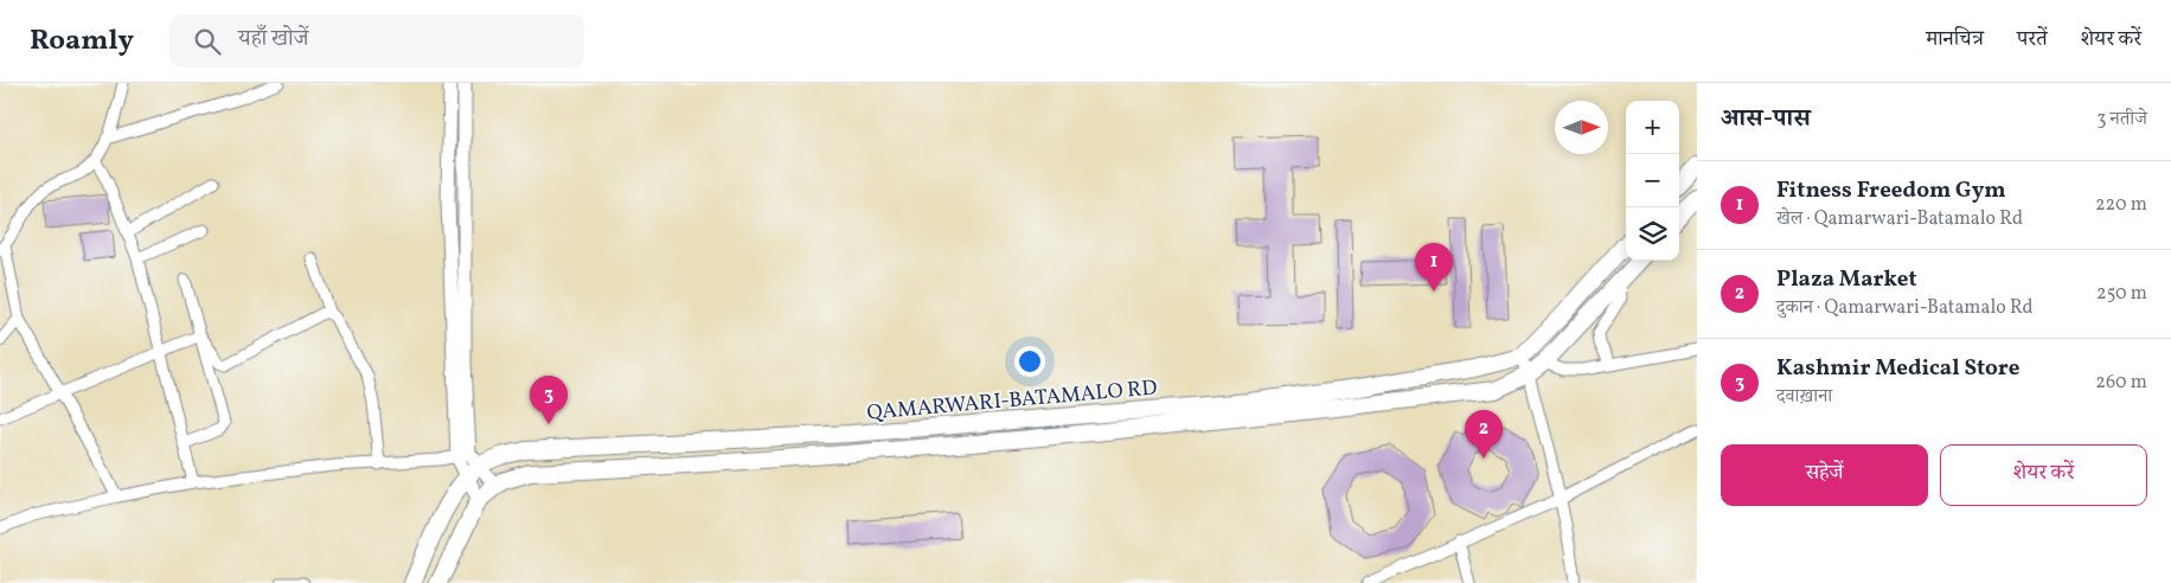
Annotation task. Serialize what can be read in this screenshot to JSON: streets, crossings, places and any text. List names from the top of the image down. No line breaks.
{"streets":{"main road":["QAMARWARI-BATAMALO RD"]},"north":"right","page":{"header":"Roamly","search":"यहाँ खोजें","nav":["मानचित्र","परतें","शेयर करें"],"heading":["आस-पास","3 नतीजे"],"map_buttons":["+","−"],"list":[{"mark":"1","name":"Fitness Freedom Gym","note":"खेल · Qamarwari-Batamalo Rd","value":"220 m"},{"mark":"2","name":"Plaza Market","note":"दुकान · Qamarwari-Batamalo Rd","value":"250 m"},{"mark":"3","name":"Kashmir Medical Store","note":"दवाख़ाना","value":"260 m"}],"pins":["1","3","2"],"buttons":["सहेजें","शेयर करें"]}}
